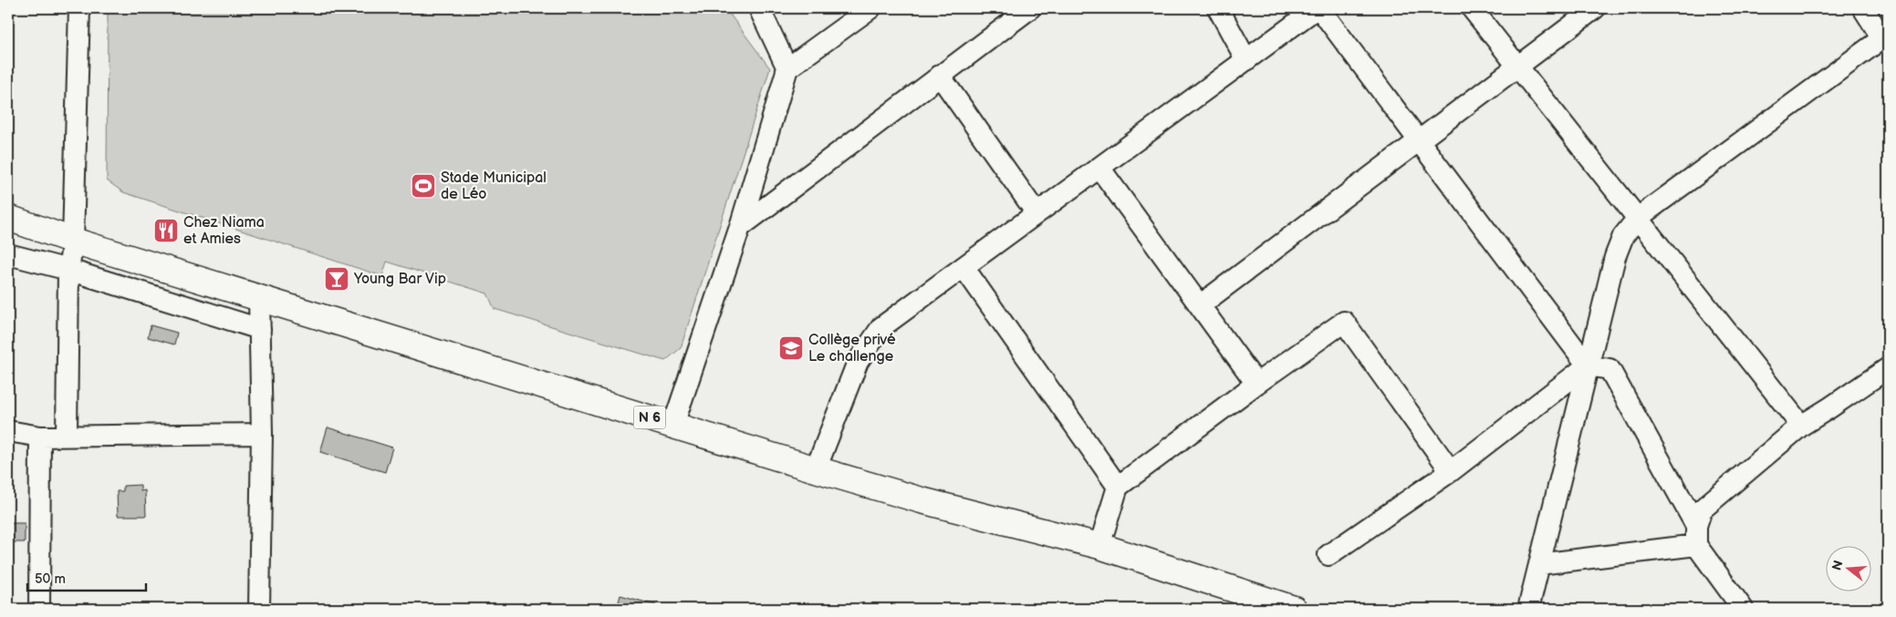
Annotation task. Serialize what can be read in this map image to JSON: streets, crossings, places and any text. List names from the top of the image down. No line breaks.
{"streets":{"main road":["N 6"]},"places":{"sports":["Stade Municipal de Léo"],"restaurant":["Chez Niama et Amies"],"bar":["Young Bar Vip"],"school or university":["Collège privé Le challenge"]},"scale_bar":"50 m","north":"left"}
